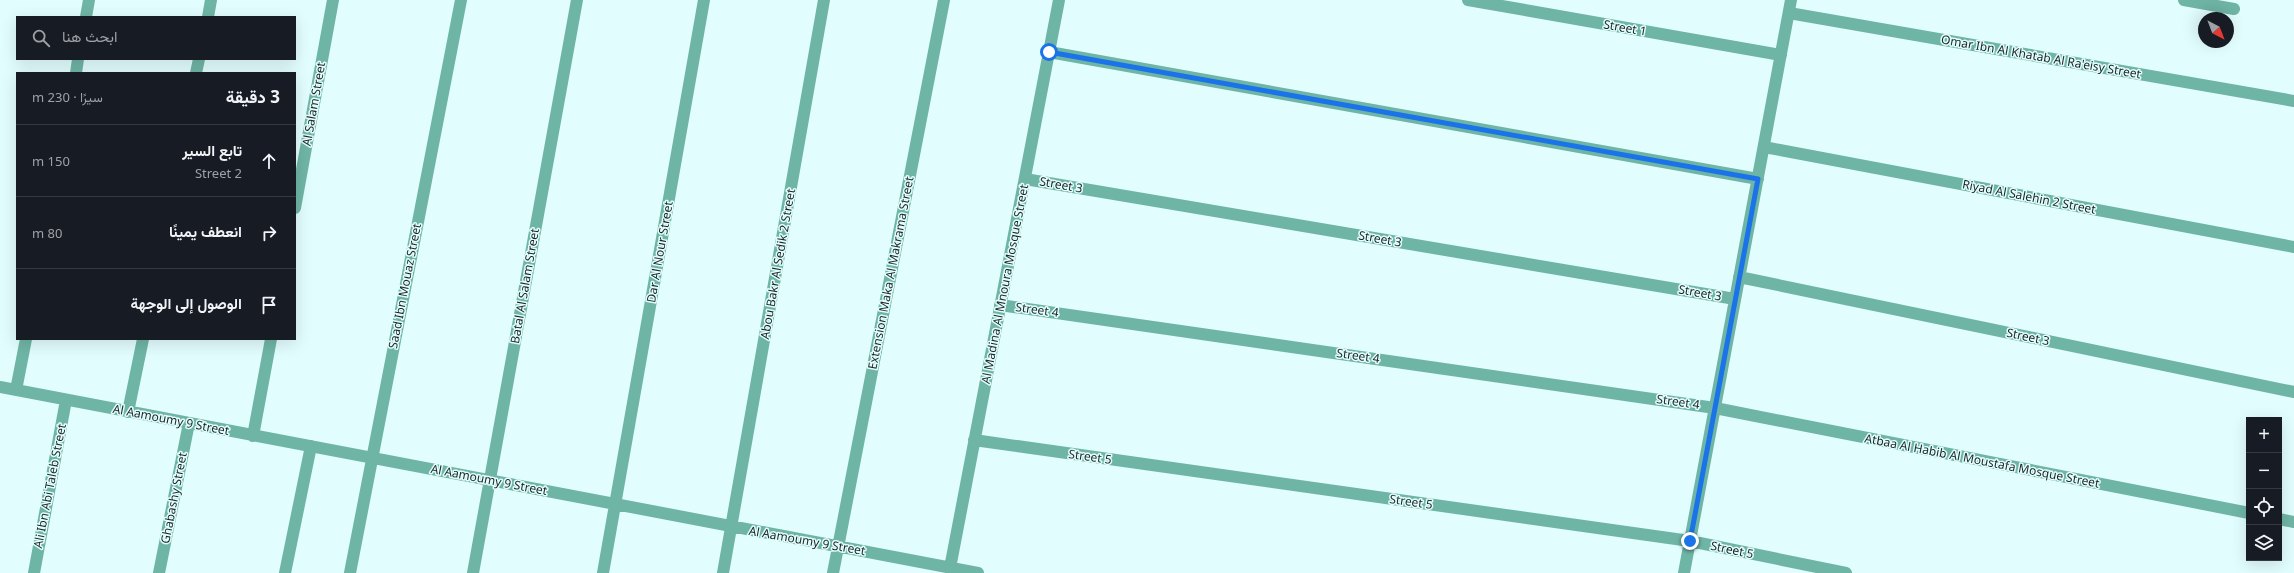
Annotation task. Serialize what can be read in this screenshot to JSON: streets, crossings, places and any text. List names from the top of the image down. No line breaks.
{"streets":{"street":["Street 1","Omar Ibn Al Khatab Al Ra'eisy Street","Al Salam Street","Street 3","Riyad Al Salehin 2 Street","Dar Al Nour Street","Abou Bakr Al Sedik 2 Street","Extension Maka Al Makrama Street","Al Madina Al Mnoura Mosque Street","Saad Ibn Mouaz Street","Batal Al Salam Street","Street 4","Al Aamoumy 9 Street","Street 5","Atbaa Al Habib Al Moustafa Mosque Street","Ali Ibn Abi Taleb Street","Ghabashy Street"]},"crossings":[["Street 3","Al Madina Al Mnoura Mosque Street"],["Dar Al Nour Street","Al Aamoumy 9 Street"],["Abou Bakr Al Sedik 2 Street","Al Aamoumy 9 Street"],["Extension Maka Al Makrama Street","Al Aamoumy 9 Street"],["Al Madina Al Mnoura Mosque Street","Street 4"],["Al Madina Al Mnoura Mosque Street","Al Aamoumy 9 Street"],["Al Madina Al Mnoura Mosque Street","Street 5"],["Saad Ibn Mouaz Street","Al Aamoumy 9 Street"],["Batal Al Salam Street","Al Aamoumy 9 Street"],["Street 4","Atbaa Al Habib Al Moustafa Mosque Street"],["Al Aamoumy 9 Street","Ali Ibn Abi Taleb Street"],["Al Aamoumy 9 Street","Ghabashy Street"]],"north":"bottom right","page":{"search":"ابحث هنا","heading":["3 دقيقة","سيرًا · 230 m"],"list":[["تابع السير","Street 2","150 m"],["انعطف يمينًا","80 m"],"الوصول إلى الوجهة"],"map_buttons":["+","−"]}}
